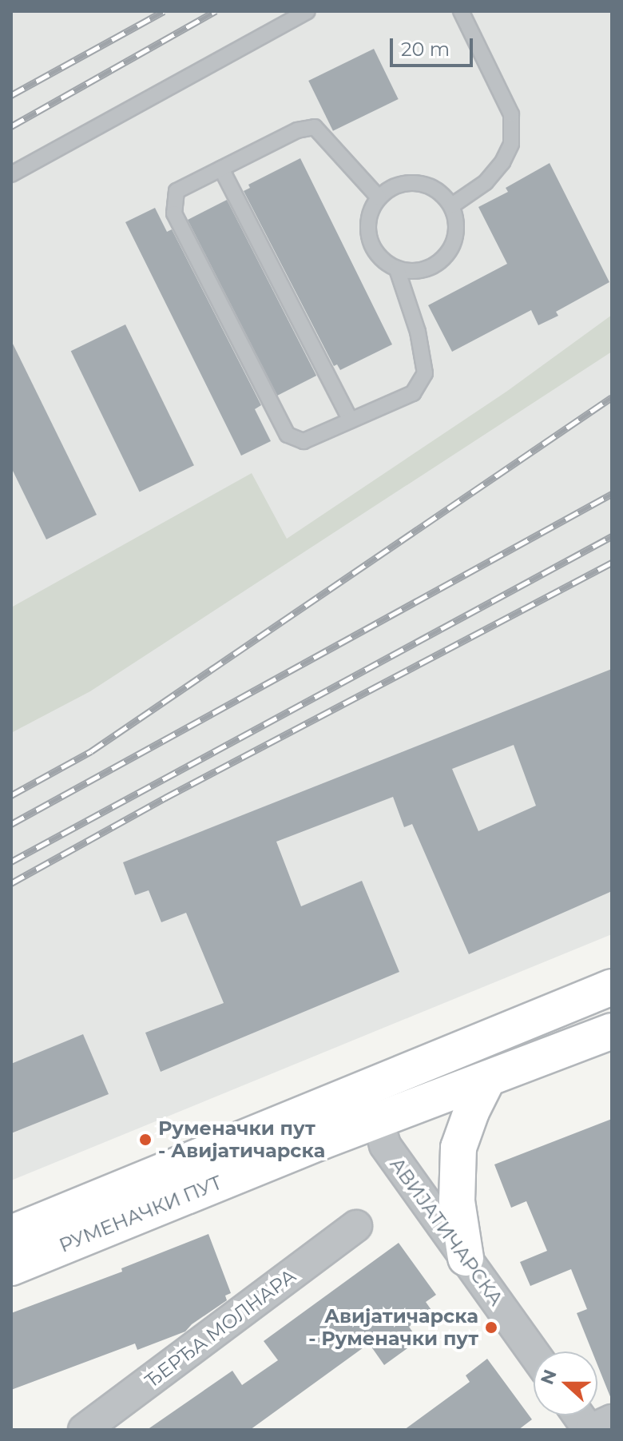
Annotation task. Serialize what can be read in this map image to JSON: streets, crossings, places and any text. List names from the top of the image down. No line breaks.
{"streets":{"main road":["РУМЕНАЧКИ ПУТ"],"street":["АВИЈАТИЧАРСКА","ЂЕРЂА МОЛНАРА"]},"crossings":[["РУМЕНАЧКИ ПУТ","АВИЈАТИЧАРСКА"]],"places":["Руменачки пут - Авијатичарска","Авијатичарска - Руменачки пут"],"scale_bar":"20 m","north":"left"}
